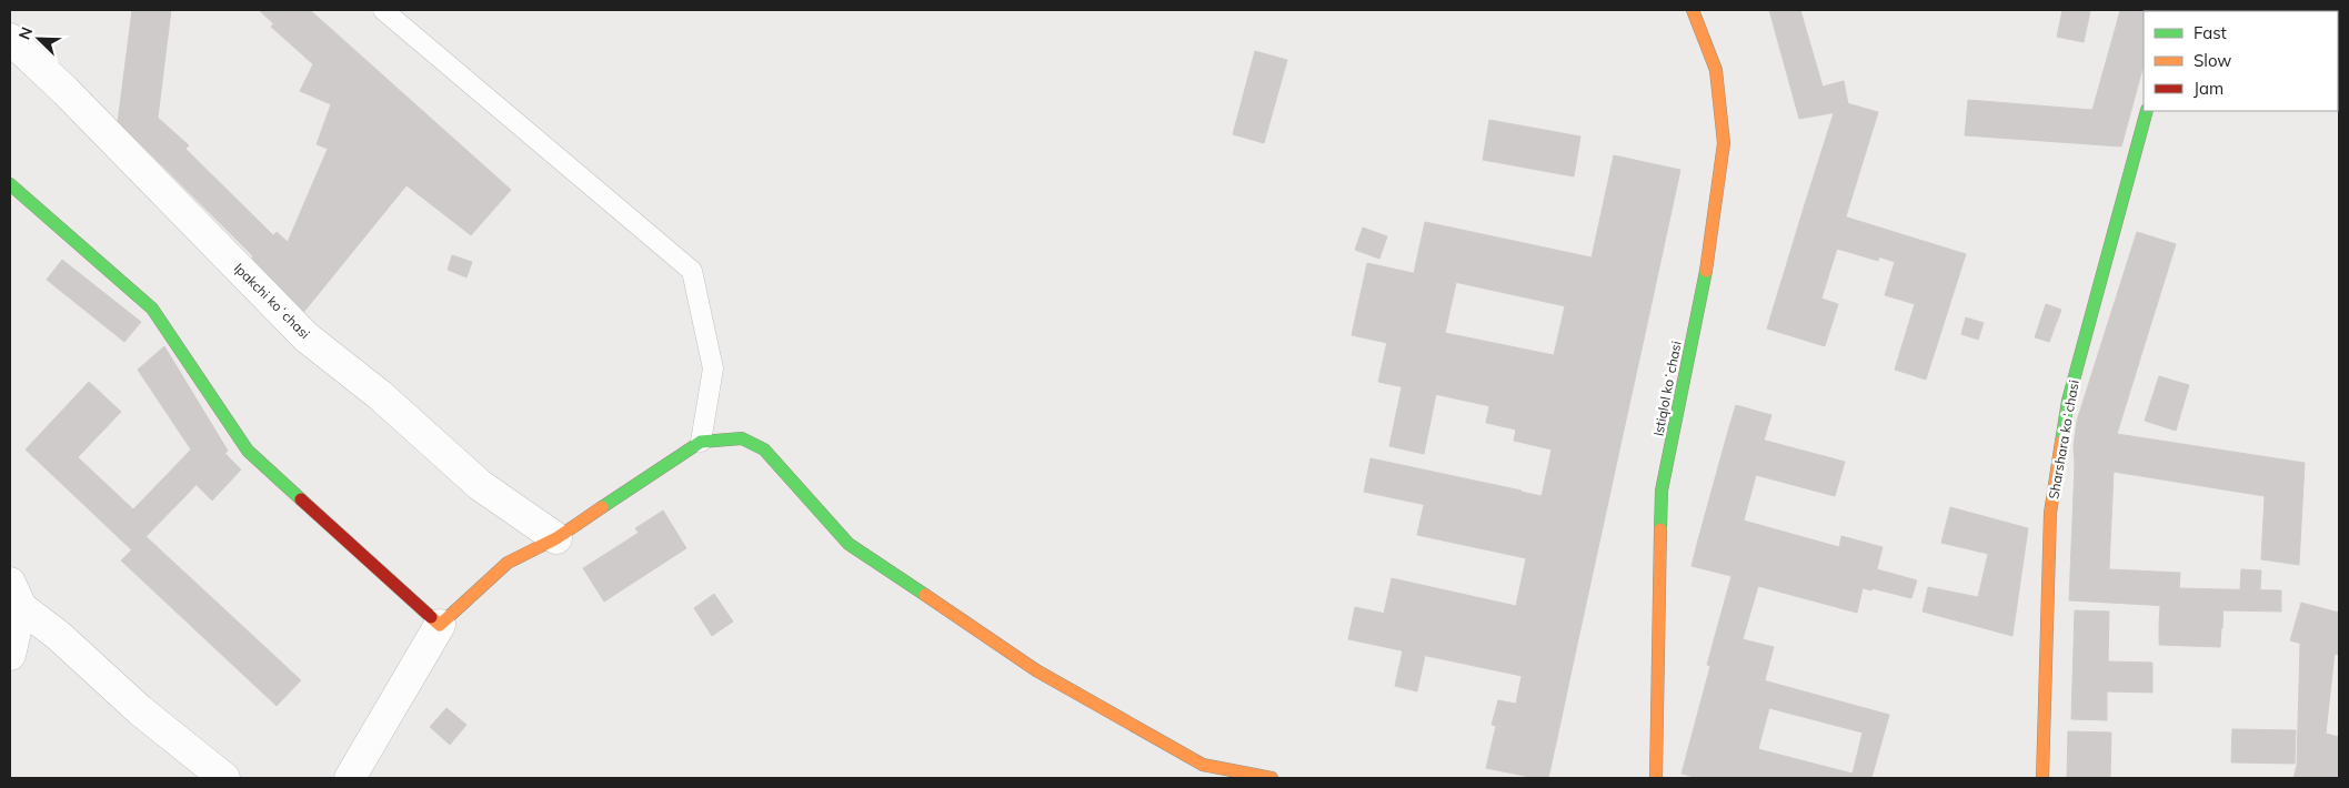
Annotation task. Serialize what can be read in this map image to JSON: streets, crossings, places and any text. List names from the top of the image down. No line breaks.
{"streets":{"street":["Ipakchi koʻchasi","Istiqlol koʻchasi","Sharshara koʻchasi"]},"legend":["Fast","Slow","Jam"],"north":"top left"}
